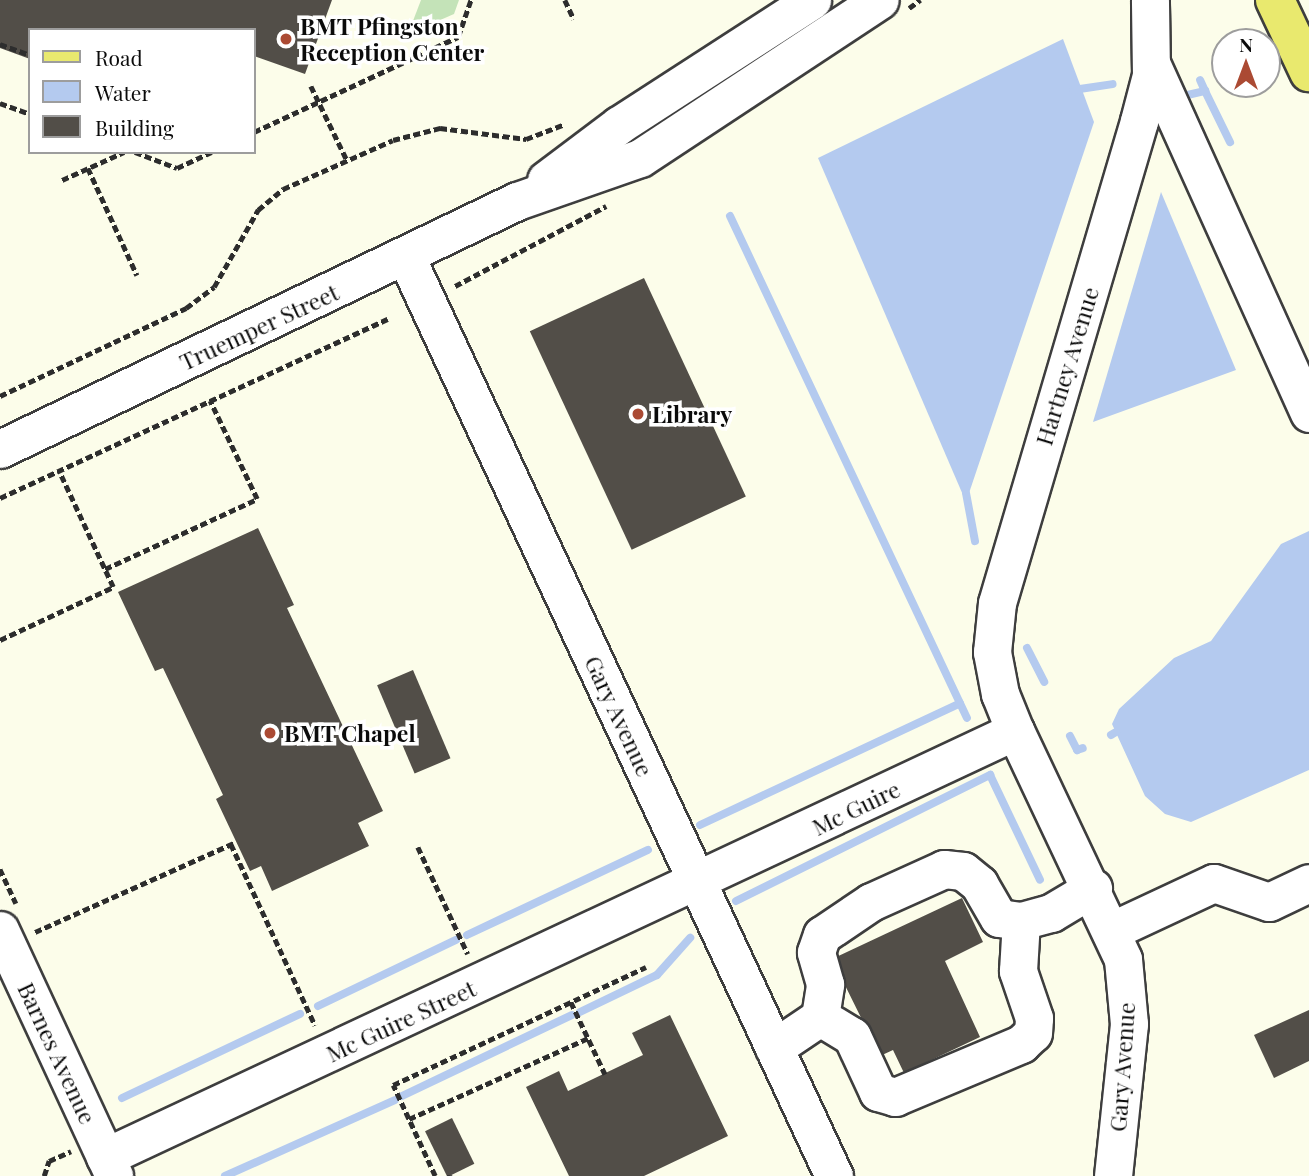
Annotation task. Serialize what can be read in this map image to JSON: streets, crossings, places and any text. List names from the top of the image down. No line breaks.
{"streets":{"street":["Truemper Street","Hartney Avenue","Gary Avenue","Mc Guire","Mc Guire Street","Barnes Avenue"]},"crossings":[["Truemper Street","Gary Avenue"],["Hartney Avenue","Gary Avenue"],["Hartney Avenue","Mc Guire"],["Gary Avenue","Mc Guire"],["Gary Avenue","Mc Guire Street"],["Mc Guire","Mc Guire Street"],["Mc Guire Street","Barnes Avenue"]],"places":["BMT Pfingston Reception Center","Library","BMT Chapel"],"legend":["Road","Water","Building"],"north":"top"}
